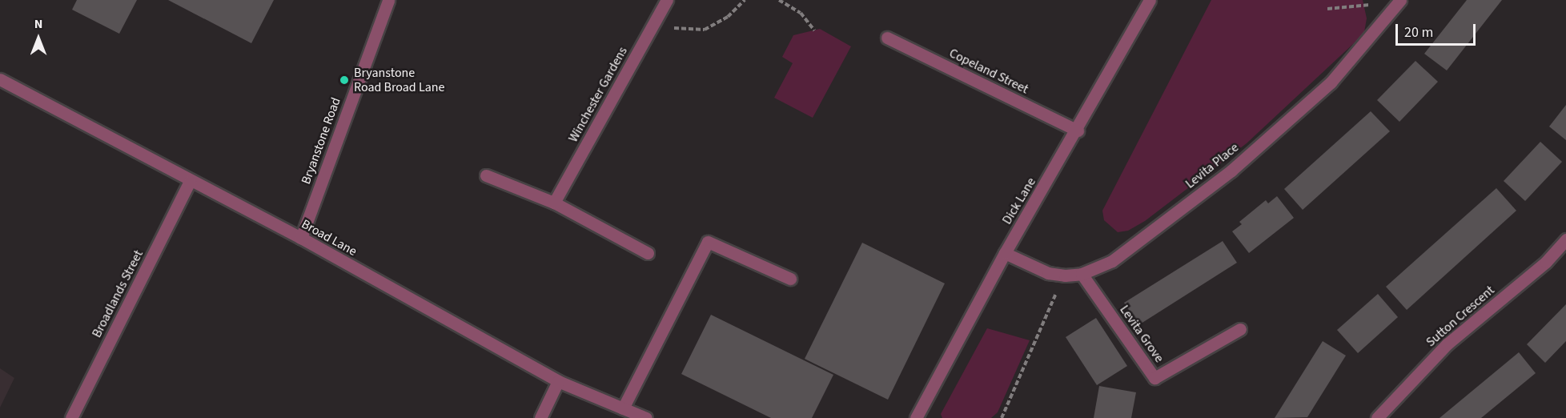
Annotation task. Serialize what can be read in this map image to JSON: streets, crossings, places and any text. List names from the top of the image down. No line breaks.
{"streets":{"street":["Copeland Street","Winchester Gardens","Bryanstone Road","Levita Place","Dick Lane","Broad Lane","Broadlands Street","Sutton Crescent","Levita Grove"]},"crossings":[["Copeland Street","Dick Lane"],["Bryanstone Road","Broad Lane"],["Levita Place","Dick Lane"],["Levita Place","Levita Grove"],["Broad Lane","Broadlands Street"]],"places":["Bryanstone Road Broad Lane"],"scale_bar":"20 m","north":"top"}
